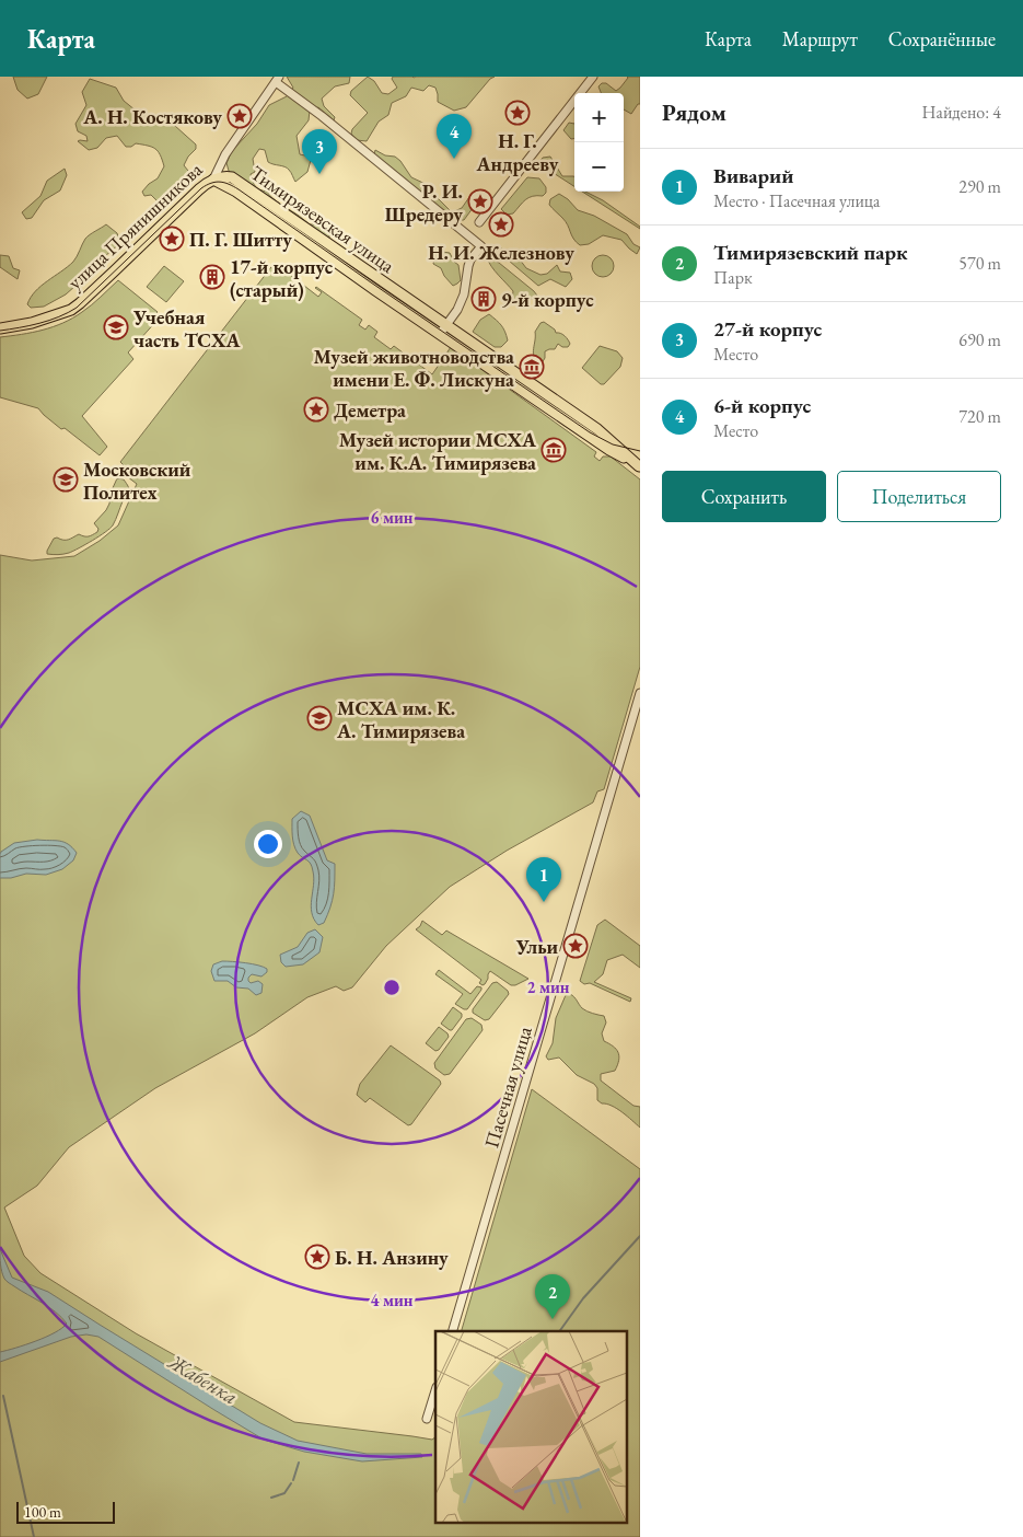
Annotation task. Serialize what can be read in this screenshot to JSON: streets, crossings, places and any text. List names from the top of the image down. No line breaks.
{"streets":{"main road":["Тимирязевская улица","улица Прянишникова"],"street":["Пасечная улица"]},"crossings":[["Тимирязевская улица","улица Прянишникова"]],"water":["Жабенка"],"places":{"place":["Н. Г. Андрееву","А. Н. Костякову","Р. И. Шредеру","Н. И. Железнову","П. Г. Шитту","Деметра","Ульи","Б. Н. Анзину"],"building":["17-й корпус (старый)","9-й корпус"],"school or university":["Учебная часть ТСХА","Московский Политех","МСХА им. К. А. Тимирязева"],"museum":["Музей животноводства имени Е. Ф. Лискуна","Музей истории МСХА им. К.А. Тимирязева"]},"scale_bar":"100 m","page":{"header":"Карта","nav":["Карта","Маршрут","Сохранённые"],"heading":["Рядом","Найдено: 4"],"map_buttons":["+","−"],"pins":["4","3","1","2"],"list":[{"mark":"1","name":"Виварий","note":"Место · Пасечная улица","value":"290 m"},{"mark":"2","name":"Тимирязевский парк","note":"Парк","value":"570 m"},{"mark":"3","name":"27-й корпус","note":"Место","value":"690 m"},{"mark":"4","name":"6-й корпус","note":"Место","value":"720 m"}],"buttons":["Сохранить","Поделиться"],"scale":"100 m"},"rings":["6 мин","2 мин","4 мин"]}
